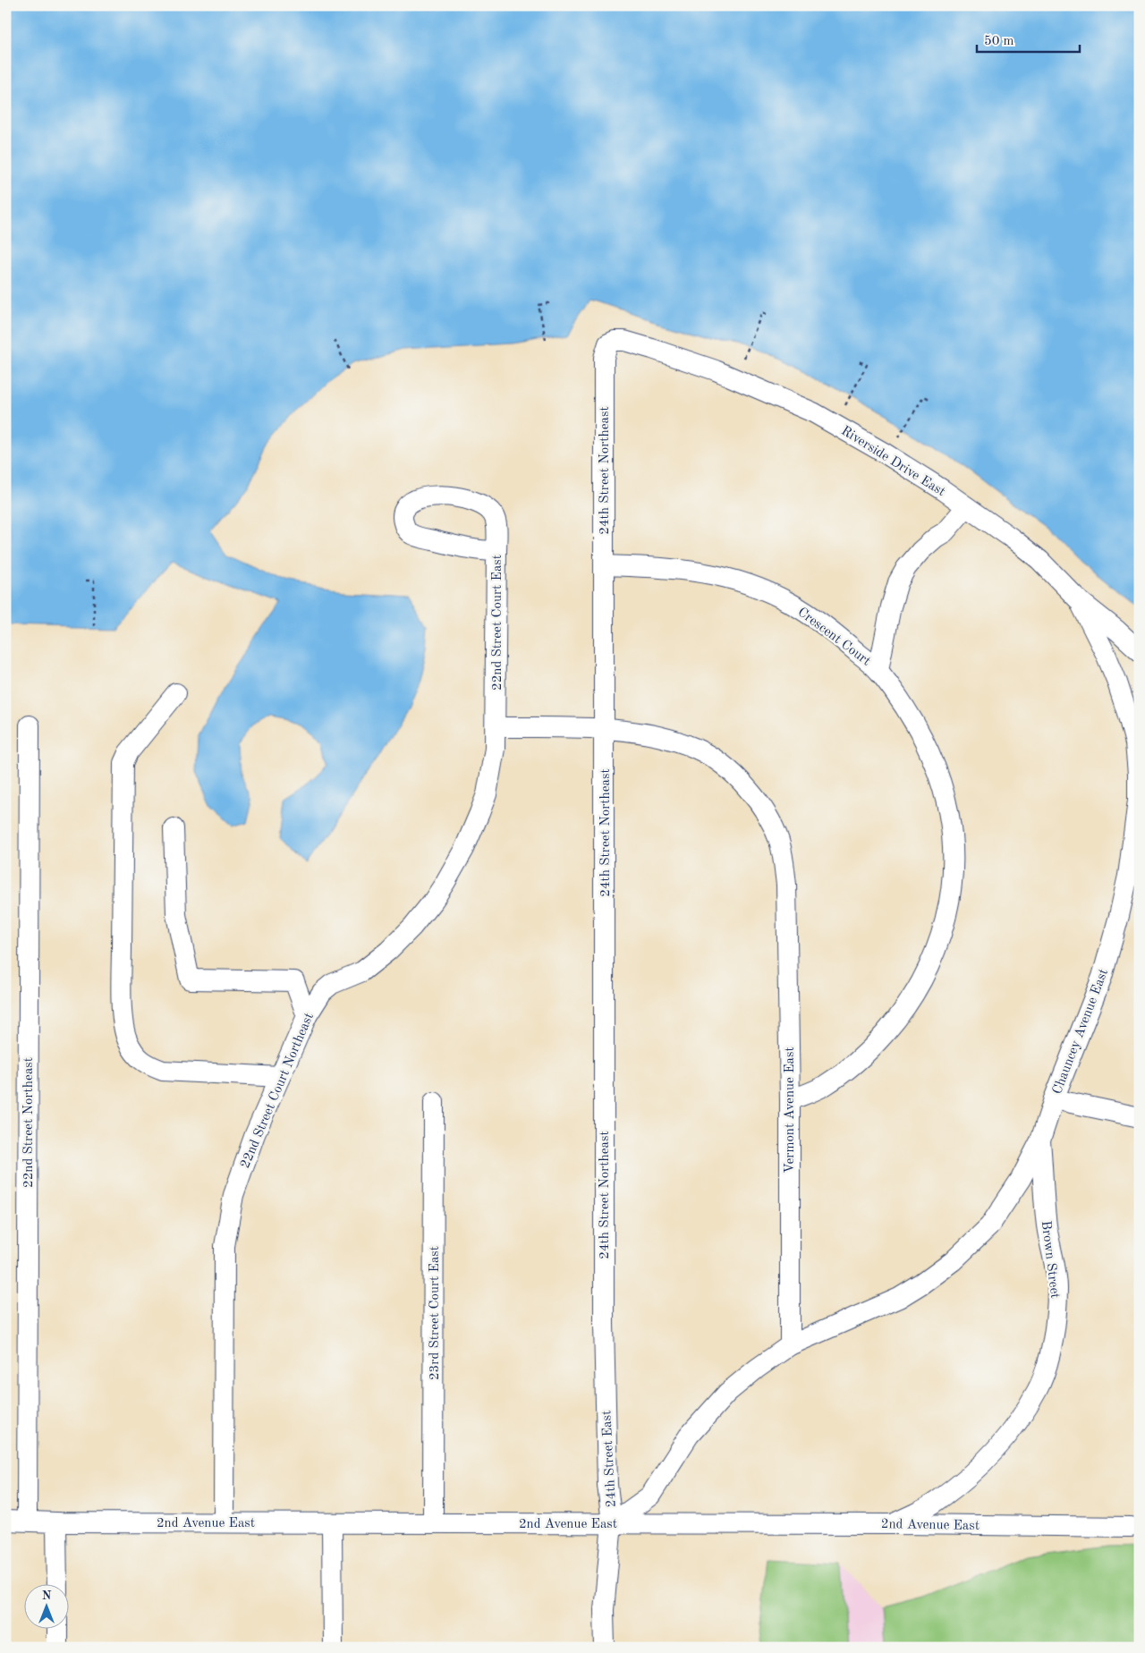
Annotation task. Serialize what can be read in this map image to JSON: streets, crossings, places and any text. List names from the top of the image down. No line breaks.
{"streets":{"street":["Riverside Drive East","24th Street Northeast","22nd Street Court East","Crescent Court","Chauncey Avenue East","22nd Street Court Northeast","Vermont Avenue East","22nd Street Northeast","Brown Street","23rd Street Court East","24th Street East","2nd Avenue East"]},"crossings":[["Riverside Drive East","24th Street Northeast"],["Riverside Drive East","Crescent Court"],["Riverside Drive East","Chauncey Avenue East"],["24th Street Northeast","Crescent Court"],["24th Street Northeast","Vermont Avenue East"],["24th Street Northeast","24th Street East"],["22nd Street Court East","22nd Street Court Northeast"],["22nd Street Court East","Vermont Avenue East"],["Chauncey Avenue East","Vermont Avenue East"],["Chauncey Avenue East","Brown Street"],["22nd Street Court Northeast","Vermont Avenue East"],["22nd Street Court Northeast","2nd Avenue East"],["22nd Street Northeast","2nd Avenue East"],["Brown Street","2nd Avenue East"],["23rd Street Court East","2nd Avenue East"],["24th Street East","2nd Avenue East"]],"scale_bar":"50 m","north":"top"}
